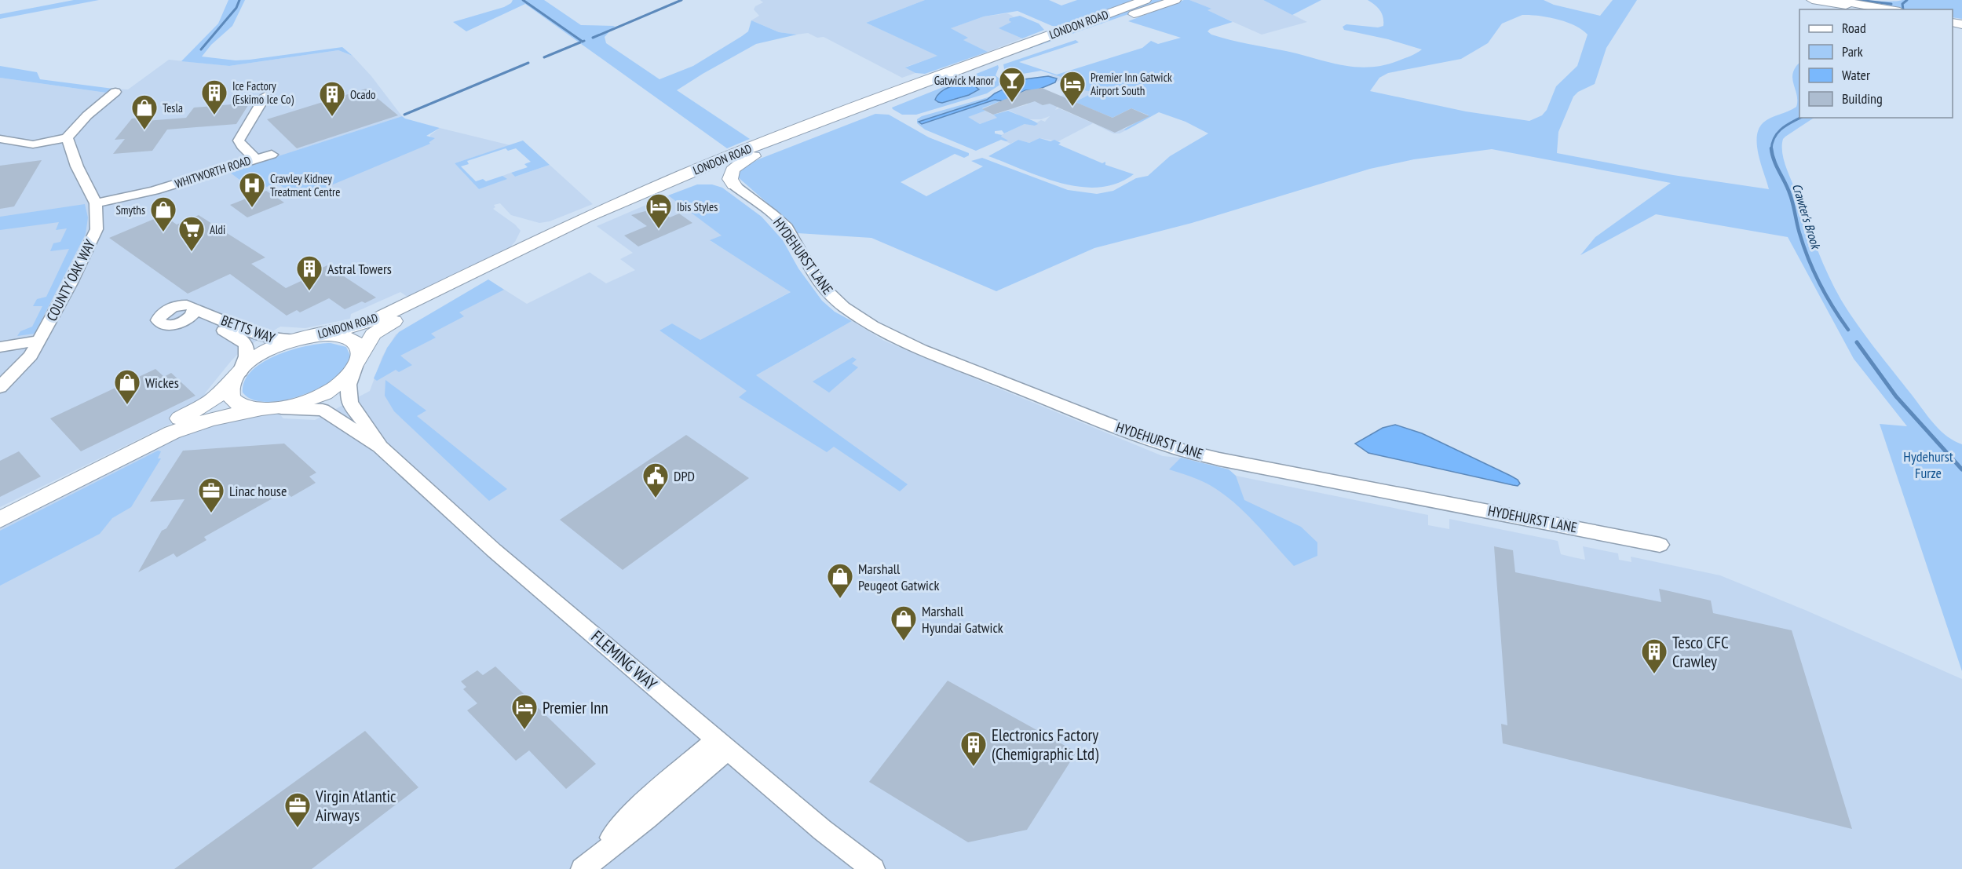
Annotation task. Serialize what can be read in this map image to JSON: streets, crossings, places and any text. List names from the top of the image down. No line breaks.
{"streets":{"main road":["LONDON ROAD"],"street":["WHITWORTH ROAD","HYDEHURST LANE","COUNTY OAK WAY","BETTS WAY","FLEMING WAY"]},"crossings":[["LONDON ROAD","BETTS WAY"],["LONDON ROAD","FLEMING WAY"],["WHITWORTH ROAD","COUNTY OAK WAY"]],"water":["Crawter's Brook"],"parks":["Hydehurst Furze"],"places":{"bar":["Gatwick Manor"],"hotel":["Premier Inn Gatwick Airport South","Ibis Styles","Premier Inn"],"building":["Ice Factory (Eskimo Ice Co)","Ocado","Astral Towers","Tesco CFC Crawley","Electronics Factory (Chemigraphic Ltd)"],"shop":["Tesla","Smyths","Wickes","Marshall Peugeot Gatwick","Marshall Hyundai Gatwick"],"hospital":["Crawley Kidney Treatment Centre"],"supermarket":["Aldi"],"public building":["DPD"],"office":["Linac house","Virgin Atlantic Airways"]},"legend":["Road","Park","Water","Building"]}
